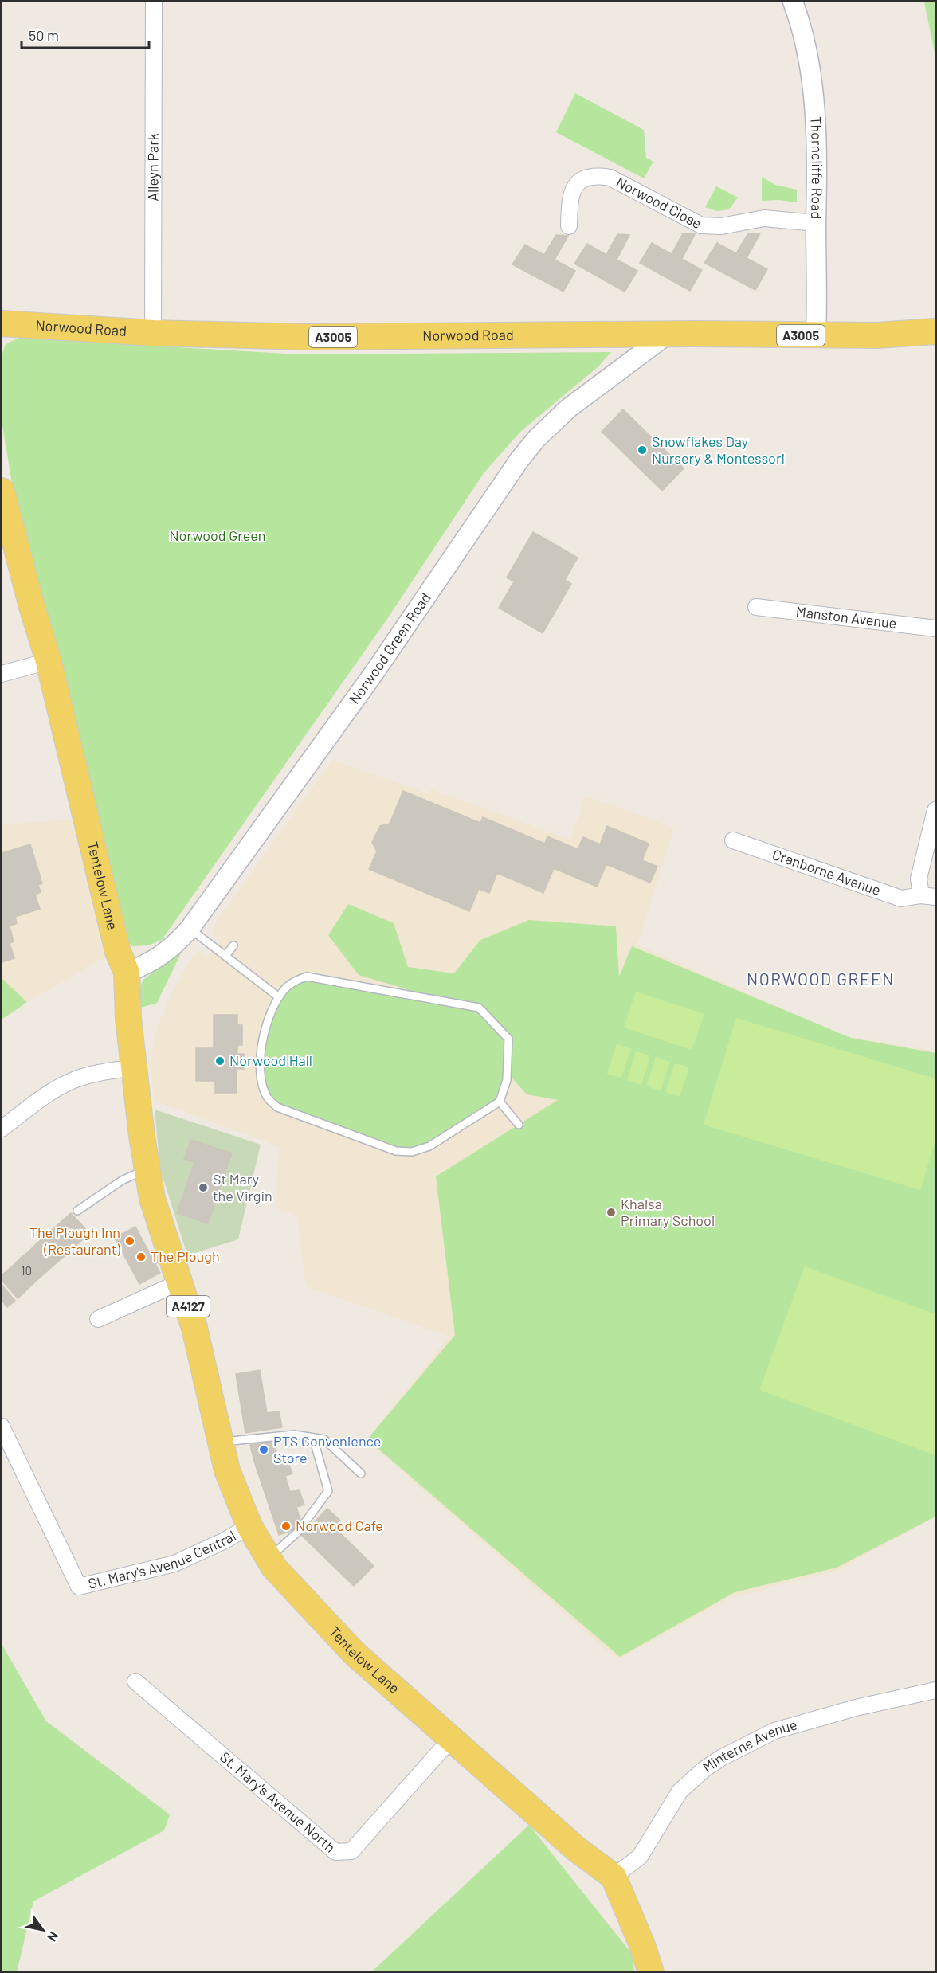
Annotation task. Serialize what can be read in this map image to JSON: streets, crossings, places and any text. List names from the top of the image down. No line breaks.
{"streets":{"main road":["Norwood Road","A3005","Tentelow Lane","A4127"],"street":["Alleyn Park","Thorncliffe Road","Norwood Close","Manston Avenue","Norwood Green Road","Cranborne Avenue","St. Mary's Avenue Central","Minterne Avenue","St. Mary's Avenue North"]},"crossings":[["Alleyn Park","Norwood Road"],["Thorncliffe Road","Norwood Close"],["Thorncliffe Road","Norwood Road"],["Norwood Road","Norwood Green Road"],["Norwood Green Road","Tentelow Lane"],["Tentelow Lane","St. Mary's Avenue Central"],["Tentelow Lane","Minterne Avenue"],["Tentelow Lane","St. Mary's Avenue North"]],"districts":["NORWOOD GREEN"],"parks":["Norwood Green"],"places":["Snowflakes Day Nursery & Montessori","Norwood Hall","St Mary the Virgin","Khalsa Primary School","The Plough Inn (Restaurant)","The Plough","PTS Convenience Store","Norwood Cafe"],"house_numbers":["10"],"scale_bar":"50 m","north":"bottom right"}
